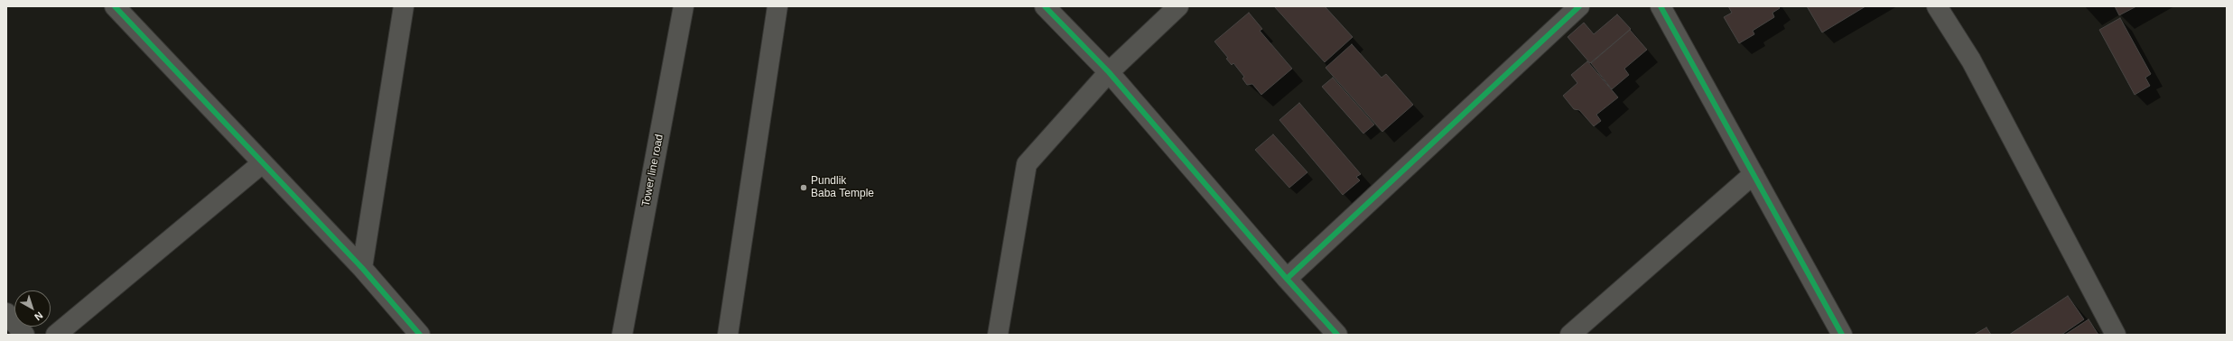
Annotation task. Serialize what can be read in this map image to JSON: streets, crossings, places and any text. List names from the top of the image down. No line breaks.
{"streets":{"street":["Tower line road"]},"places":["Pundlik Baba Temple"],"north":"bottom right"}
